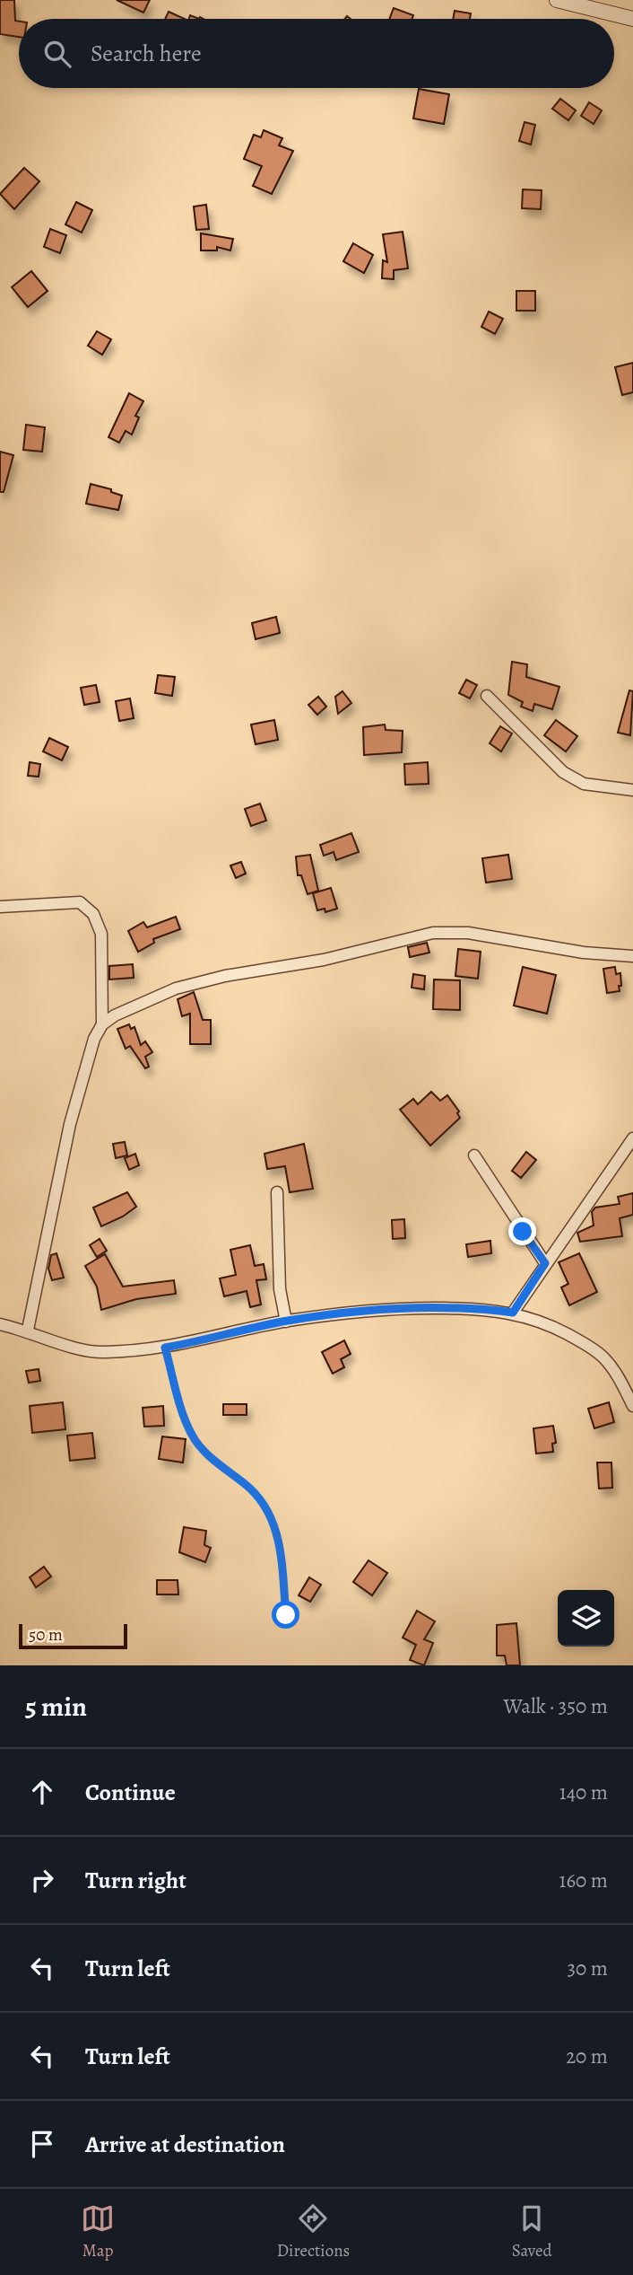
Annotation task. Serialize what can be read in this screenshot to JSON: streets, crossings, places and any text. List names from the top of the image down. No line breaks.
{"scale_bar":"50 m","page":{"search":"Search here","scale":"50 m","heading":["5 min","Walk · 350 m"],"list":[["Continue","140 m"],["Turn right","160 m"],["Turn left","30 m"],["Turn left","20 m"],"Arrive at destination"],"nav":["Map","Directions","Saved"]}}
